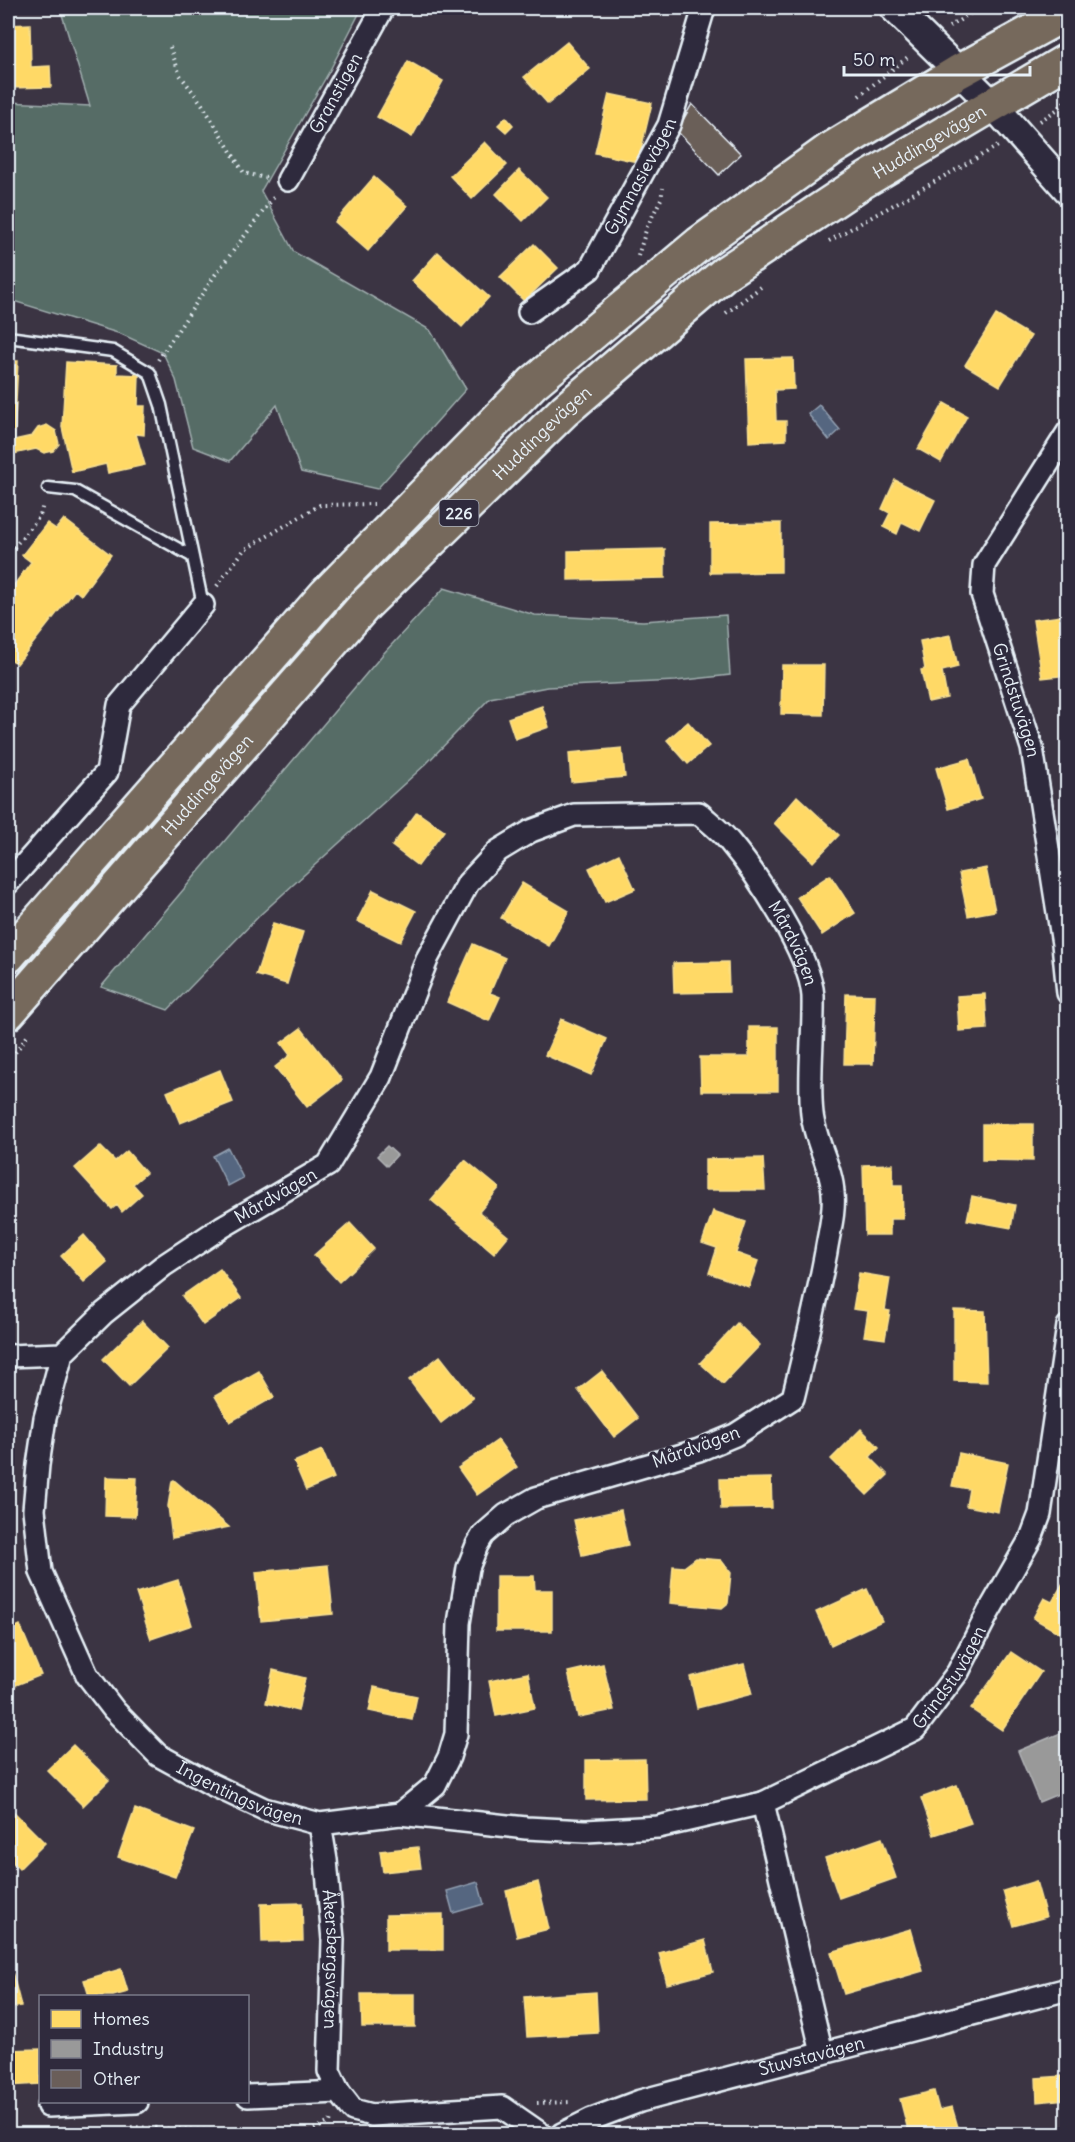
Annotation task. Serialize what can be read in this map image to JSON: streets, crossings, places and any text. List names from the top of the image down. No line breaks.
{"streets":{"main road":["Huddingevägen","226"],"street":["Granstigen","Gymnasievägen","Grindstuvägen","Mårdvägen","Ingentingsvägen","Åkersbergsvägen","Stuvstavägen"]},"crossings":[["Grindstuvägen","Ingentingsvägen"],["Mårdvägen","Ingentingsvägen"],["Ingentingsvägen","Åkersbergsvägen"]],"legend":["Homes","Industry","Other"],"scale_bar":"50 m"}
